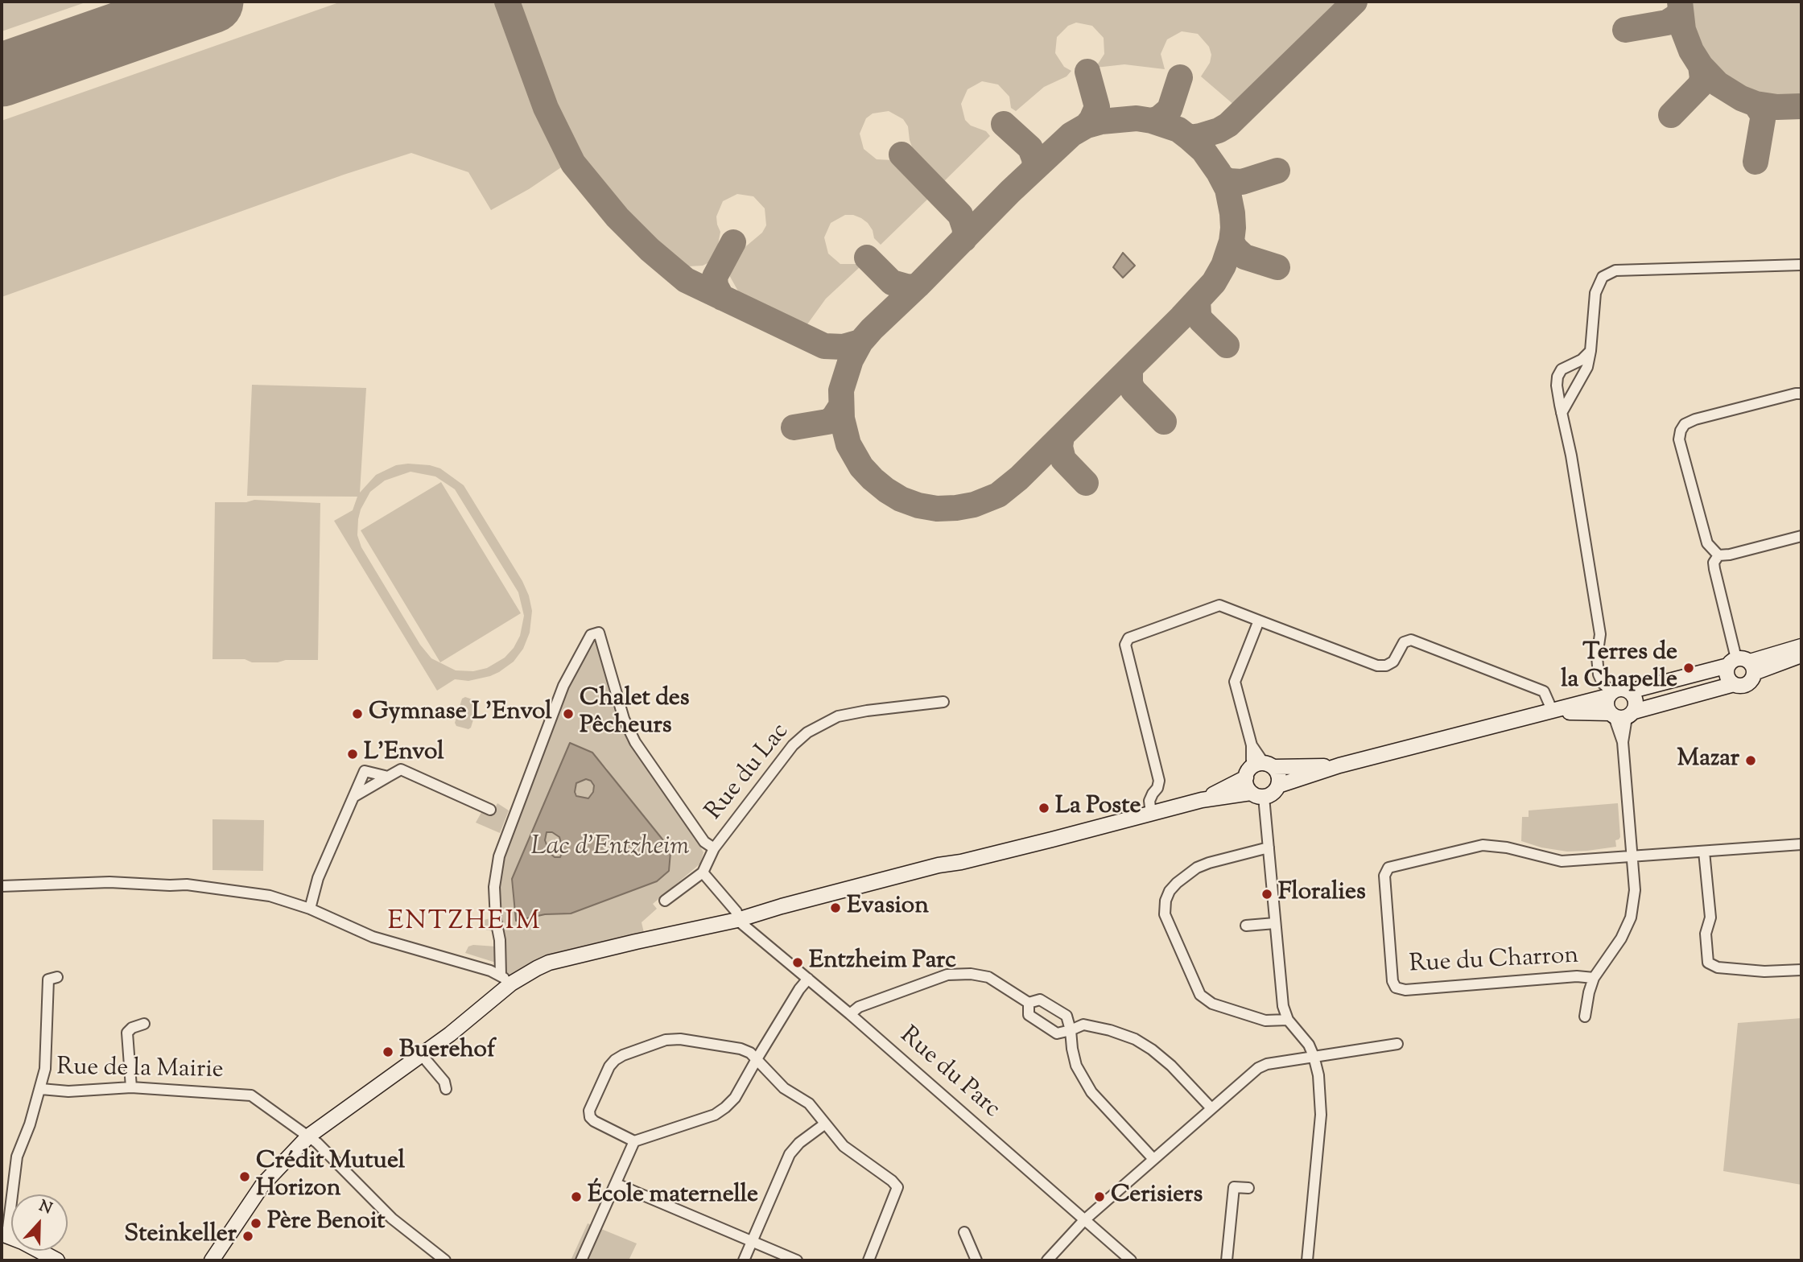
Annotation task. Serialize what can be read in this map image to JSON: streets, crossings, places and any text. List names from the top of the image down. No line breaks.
{"streets":{"street":["Rue du Lac","Rue du Charron","Rue de la Mairie","Rue du Parc"]},"districts":["ENTZHEIM"],"water":["Lac d'Entzheim"],"places":["Terres de la Chapelle","Gymnase L'Envol","Chalet des Pêcheurs","L'Envol","Mazar","La Poste","Floralies","Evasion","Entzheim Parc","Buerehof","Crédit Mutuel Horizon","École maternelle","Cerisiers","Père Benoit","Steinkeller"],"north":"top"}
